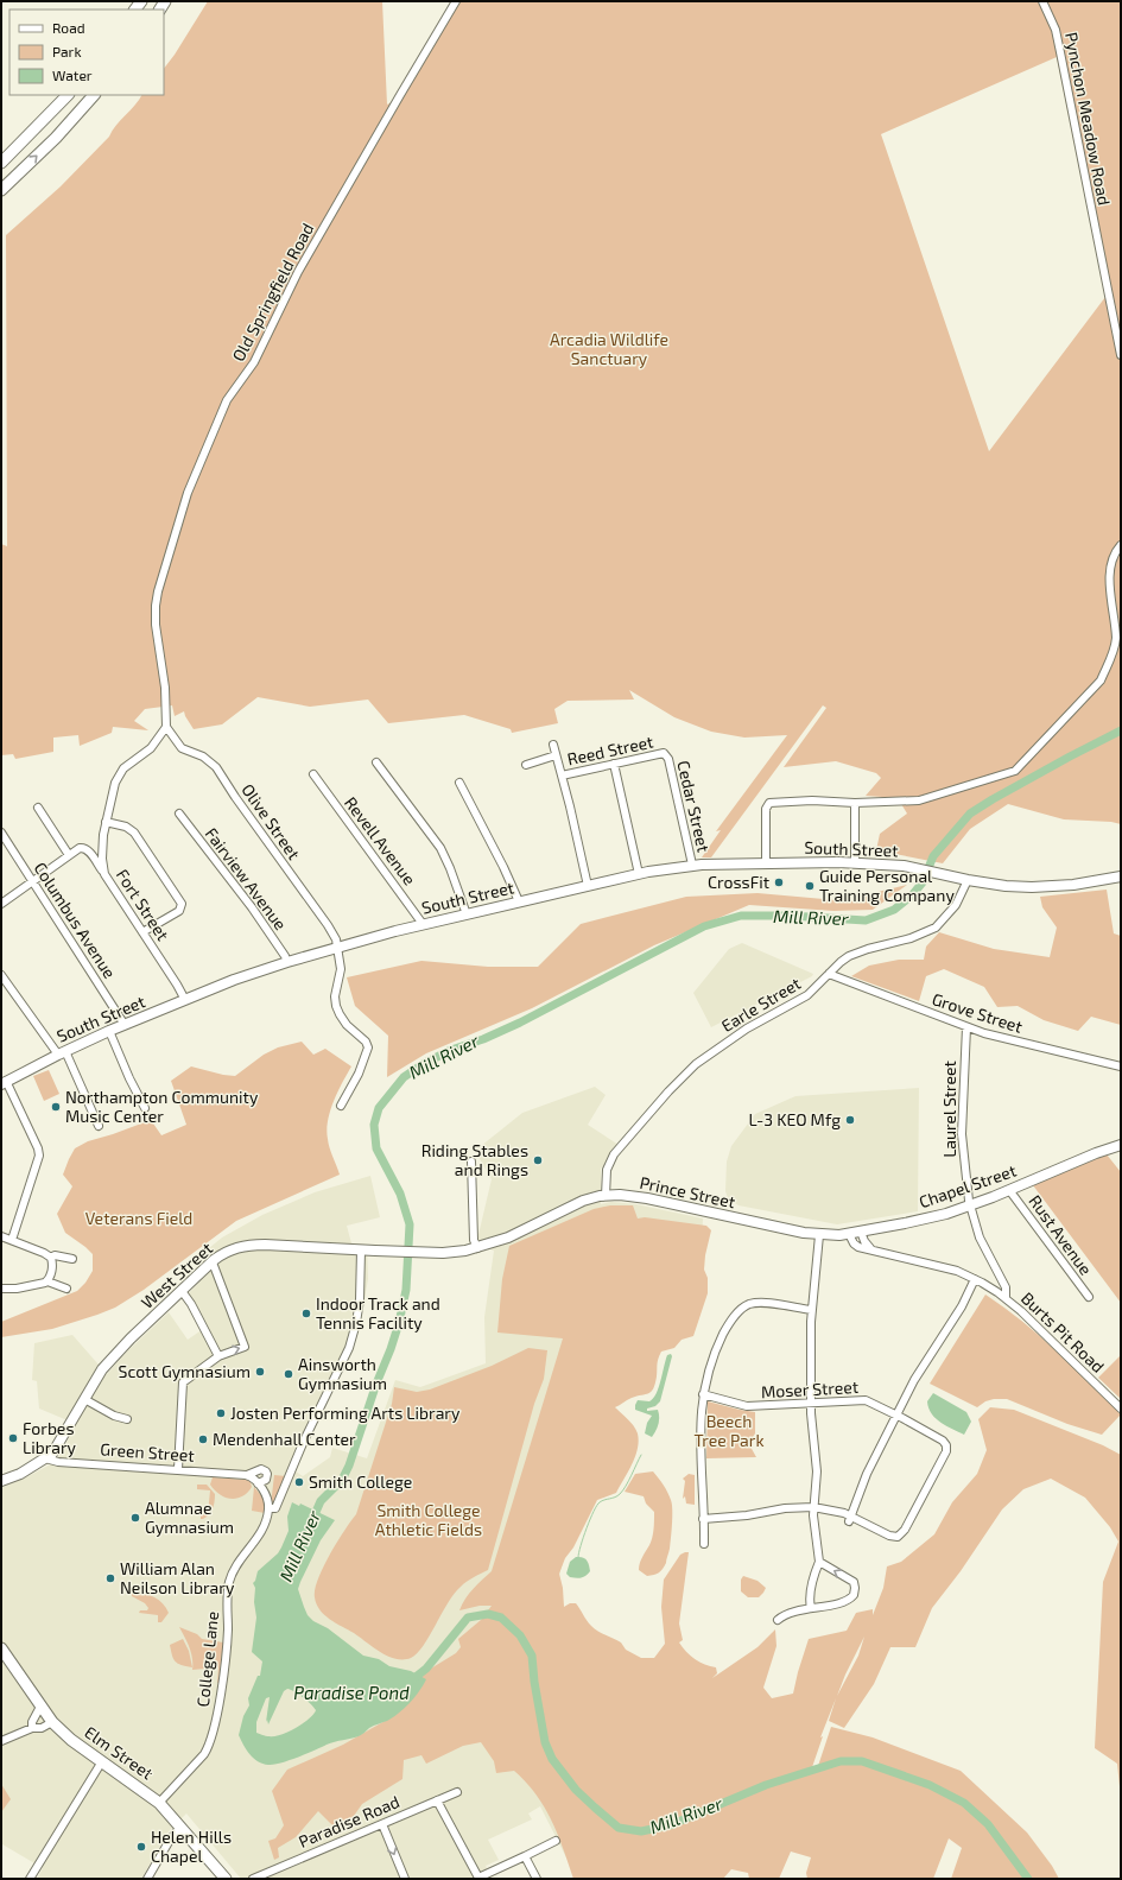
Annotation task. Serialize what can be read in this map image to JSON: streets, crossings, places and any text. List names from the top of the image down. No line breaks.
{"streets":{"highway":["Elm Street"],"main road":["South Street","Chapel Street","Prince Street","West Street"],"street":["Pynchon Meadow Road","Old Springfield Road","Reed Street","Cedar Street","Olive Street","Revell Avenue","Fairview Avenue","Fort Street","Columbus Avenue","Earle Street","Grove Street","Laurel Street","Rust Avenue","Burts Pit Road","Moser Street","Green Street","College Lane","Paradise Road"]},"crossings":[["Old Springfield Road","Olive Street"],["Old Springfield Road","Fort Street"],["Reed Street","Cedar Street"],["Cedar Street","South Street"],["Olive Street","South Street"],["Olive Street","Fort Street"],["Revell Avenue","South Street"],["South Street","Fairview Avenue"],["South Street","Fort Street"],["South Street","Columbus Avenue"],["South Street","Earle Street"],["Earle Street","Grove Street"],["Earle Street","Prince Street"],["Grove Street","Laurel Street"],["Laurel Street","Chapel Street"],["Laurel Street","Burts Pit Road"],["Chapel Street","Prince Street"],["Chapel Street","Rust Avenue"],["Prince Street","West Street"],["West Street","Green Street"],["College Lane","Elm Street"]],"water":["Mill River","Paradise Pond"],"parks":["Arcadia Wildlife Sanctuary","Veterans Field","Beech Tree Park","Smith College Athletic Fields"],"places":["CrossFit","Guide Personal Training Company","Northampton Community Music Center","L-3 KEO Mfg","Riding Stables and Rings","Indoor Track and Tennis Facility","Scott Gymnasium","Ainsworth Gymnasium","Josten Performing Arts Library","Forbes Library","Mendenhall Center","Smith College","Alumnae Gymnasium","William Alan Neilson Library","Helen Hills Chapel"],"legend":["Road","Park","Water"]}
